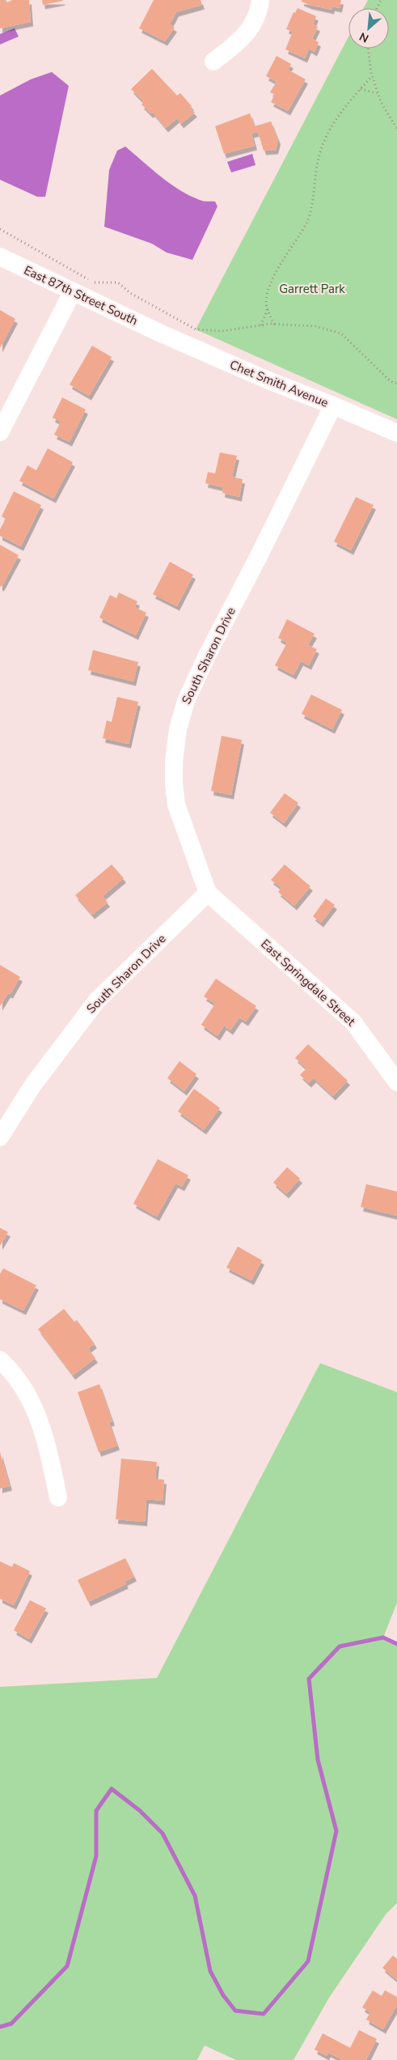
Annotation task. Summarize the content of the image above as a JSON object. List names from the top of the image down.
{
  "streets": {
    "street": [
      "East 87th Street South",
      "Chet Smith Avenue",
      "South Sharon Drive",
      "East Springdale Street"
    ]
  },
  "crossings": [
    ["East 87th Street South", "Chet Smith Avenue"],
    ["Chet Smith Avenue", "South Sharon Drive"],
    ["South Sharon Drive", "East Springdale Street"]
  ],
  "parks": ["Garrett Park"],
  "north": "bottom left"
}
